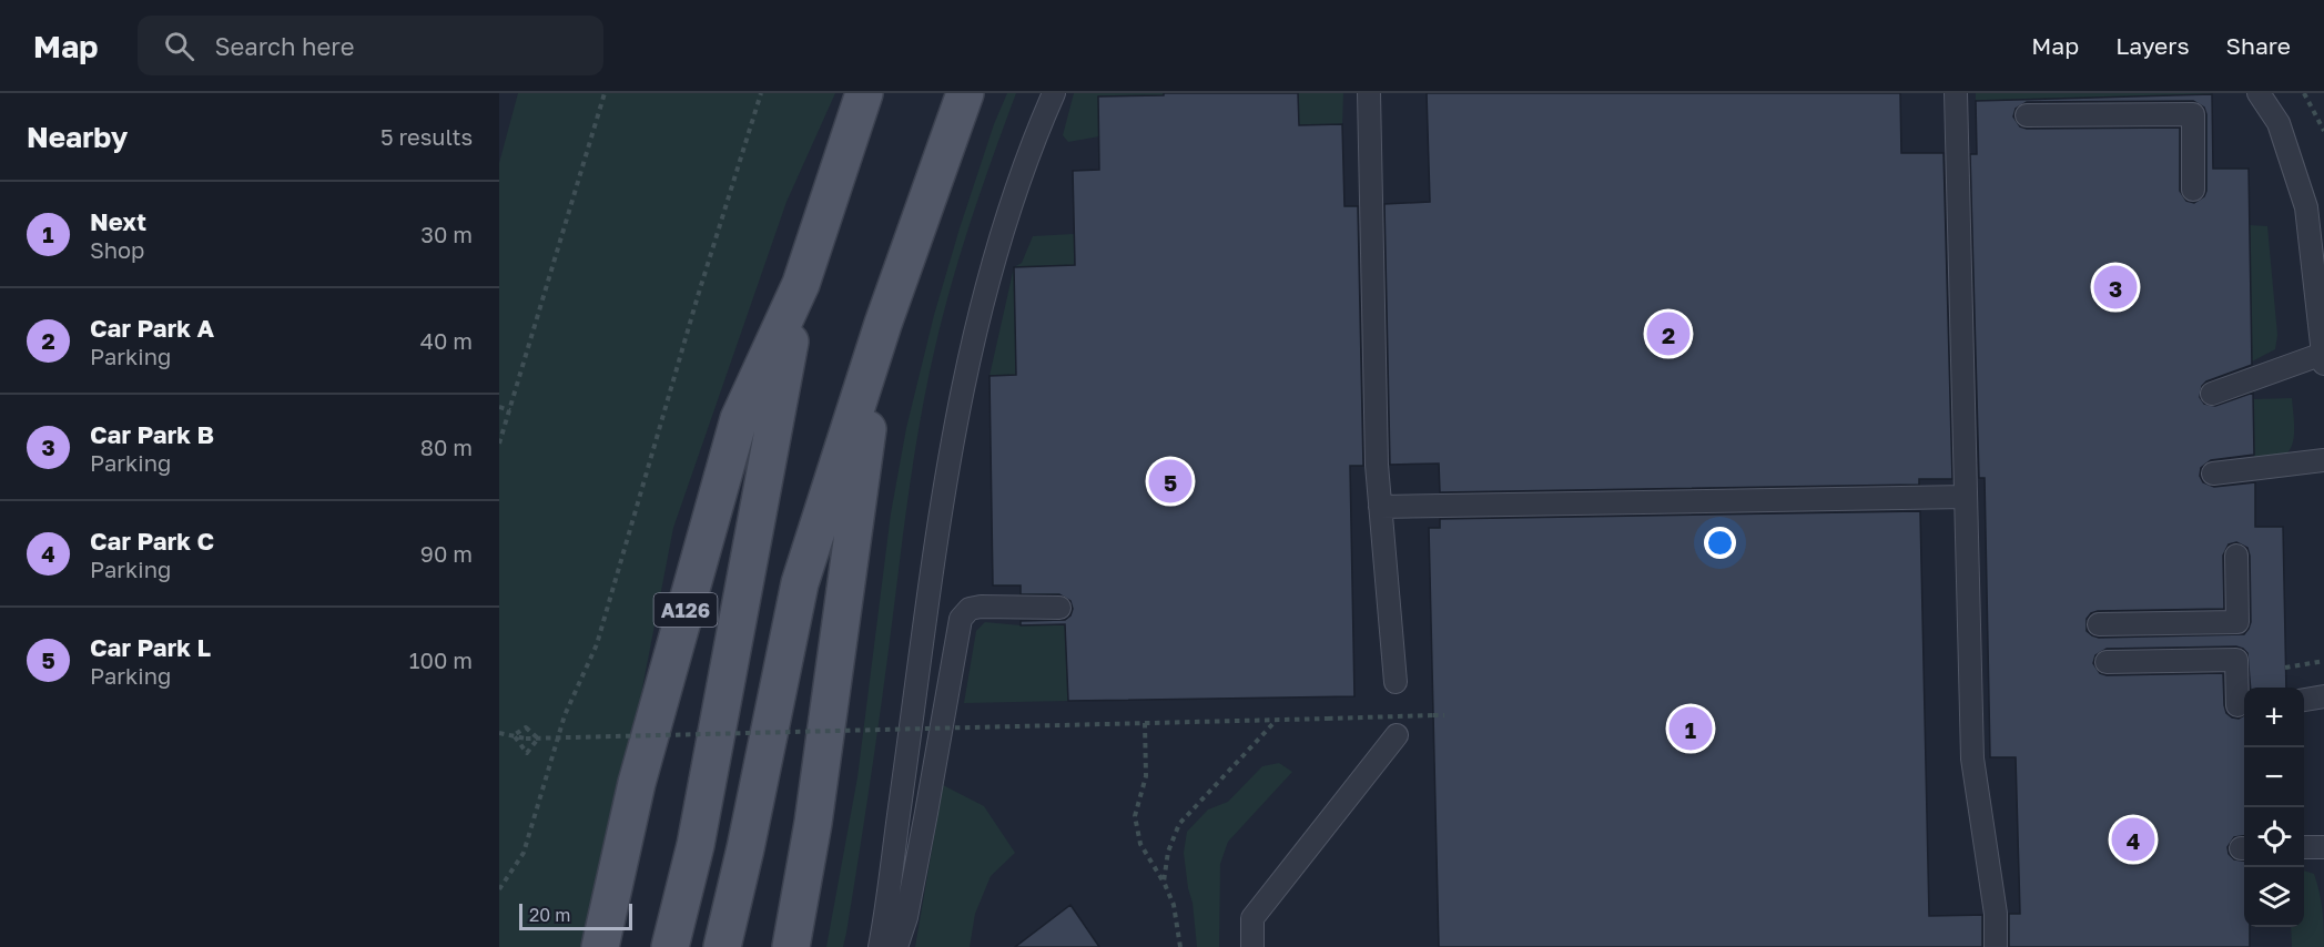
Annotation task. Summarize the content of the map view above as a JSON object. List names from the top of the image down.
{
  "streets": {
    "main road": ["A126"]
  },
  "scale_bar": "20 m",
  "page": {
    "header": "Map",
    "search": "Search here",
    "nav": ["Map", "Layers", "Share"],
    "heading": ["Nearby", "5 results"],
    "list": [
      {
        "mark": "1",
        "name": "Next",
        "note": "Shop",
        "value": "30 m"
      },
      {
        "mark": "2",
        "name": "Car Park A",
        "note": "Parking",
        "value": "40 m"
      },
      {
        "mark": "3",
        "name": "Car Park B",
        "note": "Parking",
        "value": "80 m"
      },
      {
        "mark": "4",
        "name": "Car Park C",
        "note": "Parking",
        "value": "90 m"
      },
      {
        "mark": "5",
        "name": "Car Park L",
        "note": "Parking",
        "value": "100 m"
      }
    ],
    "pins": [
      "3",
      "2",
      "5",
      "1",
      "4"
    ],
    "map_buttons": ["+", "−"],
    "scale": "20 m"
  }
}
